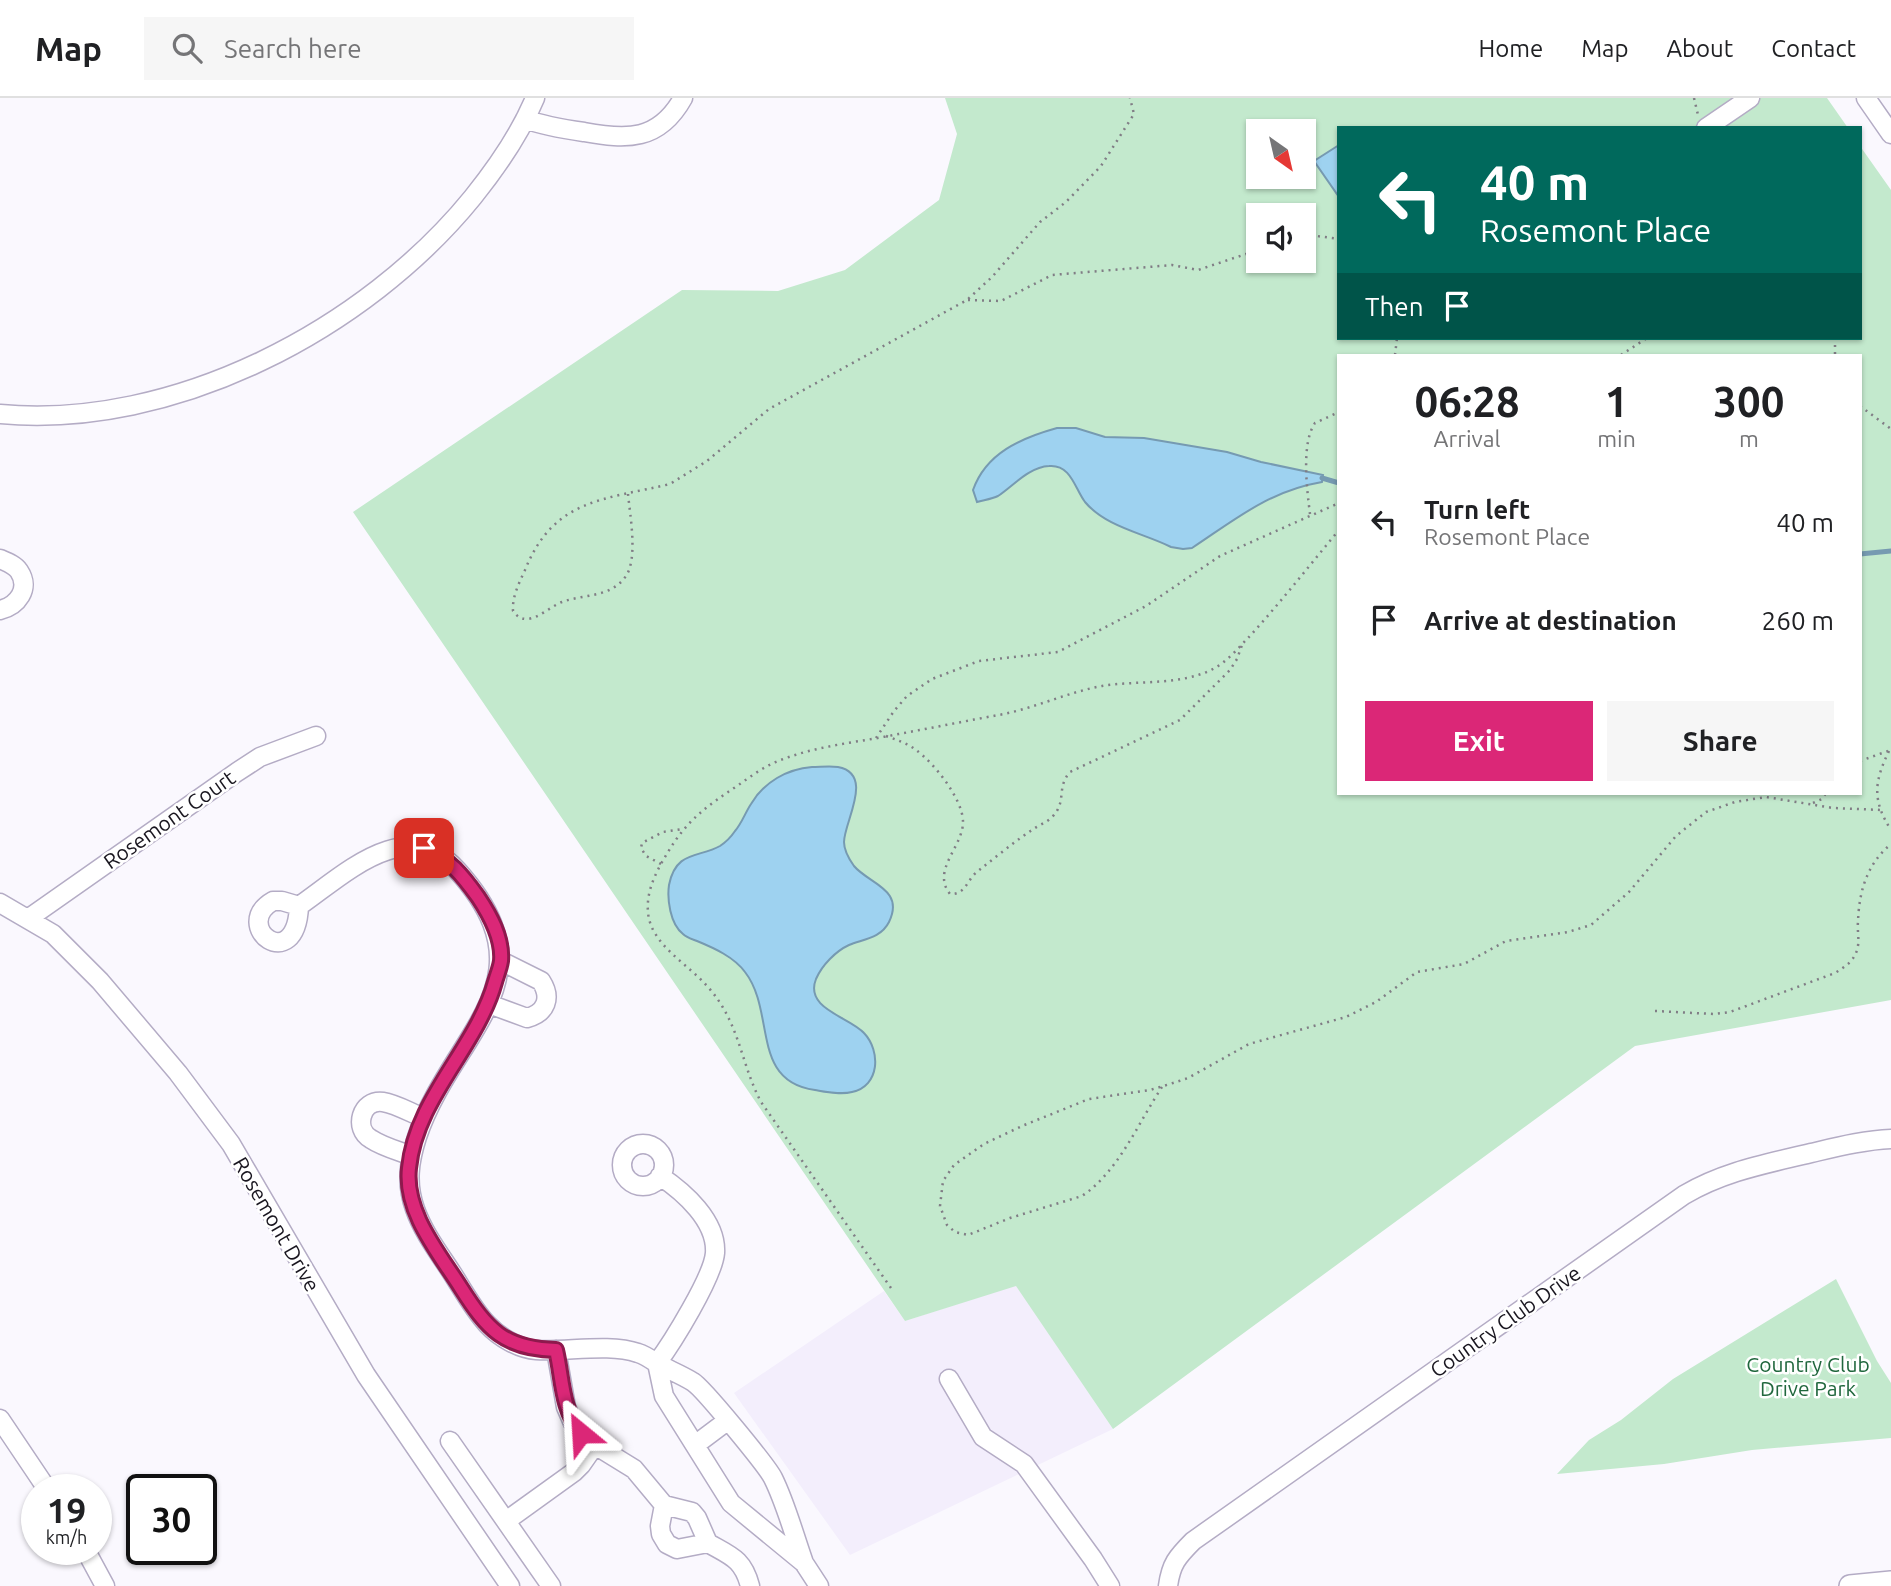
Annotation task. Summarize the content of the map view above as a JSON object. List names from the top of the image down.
{
  "streets": {
    "street": ["Rosemont Court", "Rosemont Drive", "Country Club Drive"]
  },
  "crossings": [
    ["Rosemont Court", "Rosemont Drive"]
  ],
  "parks": ["Country Club Drive Park"],
  "north": "bottom right",
  "page": {
    "header": "Map",
    "search": "Search here",
    "nav": [
      "Home",
      "Map",
      "About",
      "Contact"
    ],
    "turn": ["40 m", "Rosemont Place"],
    "then": "Then",
    "eta": [
      "06:28",
      "Arrival",
      "1",
      "min",
      "300",
      "m"
    ],
    "list": [
      {
        "name": "Turn left",
        "note": "Rosemont Place",
        "value": "40 m"
      },
      {
        "name": "Arrive at destination",
        "value": "260 m"
      }
    ],
    "buttons": ["Exit", "Share"],
    "speed": "19 km/h",
    "limit": "30"
  }
}
